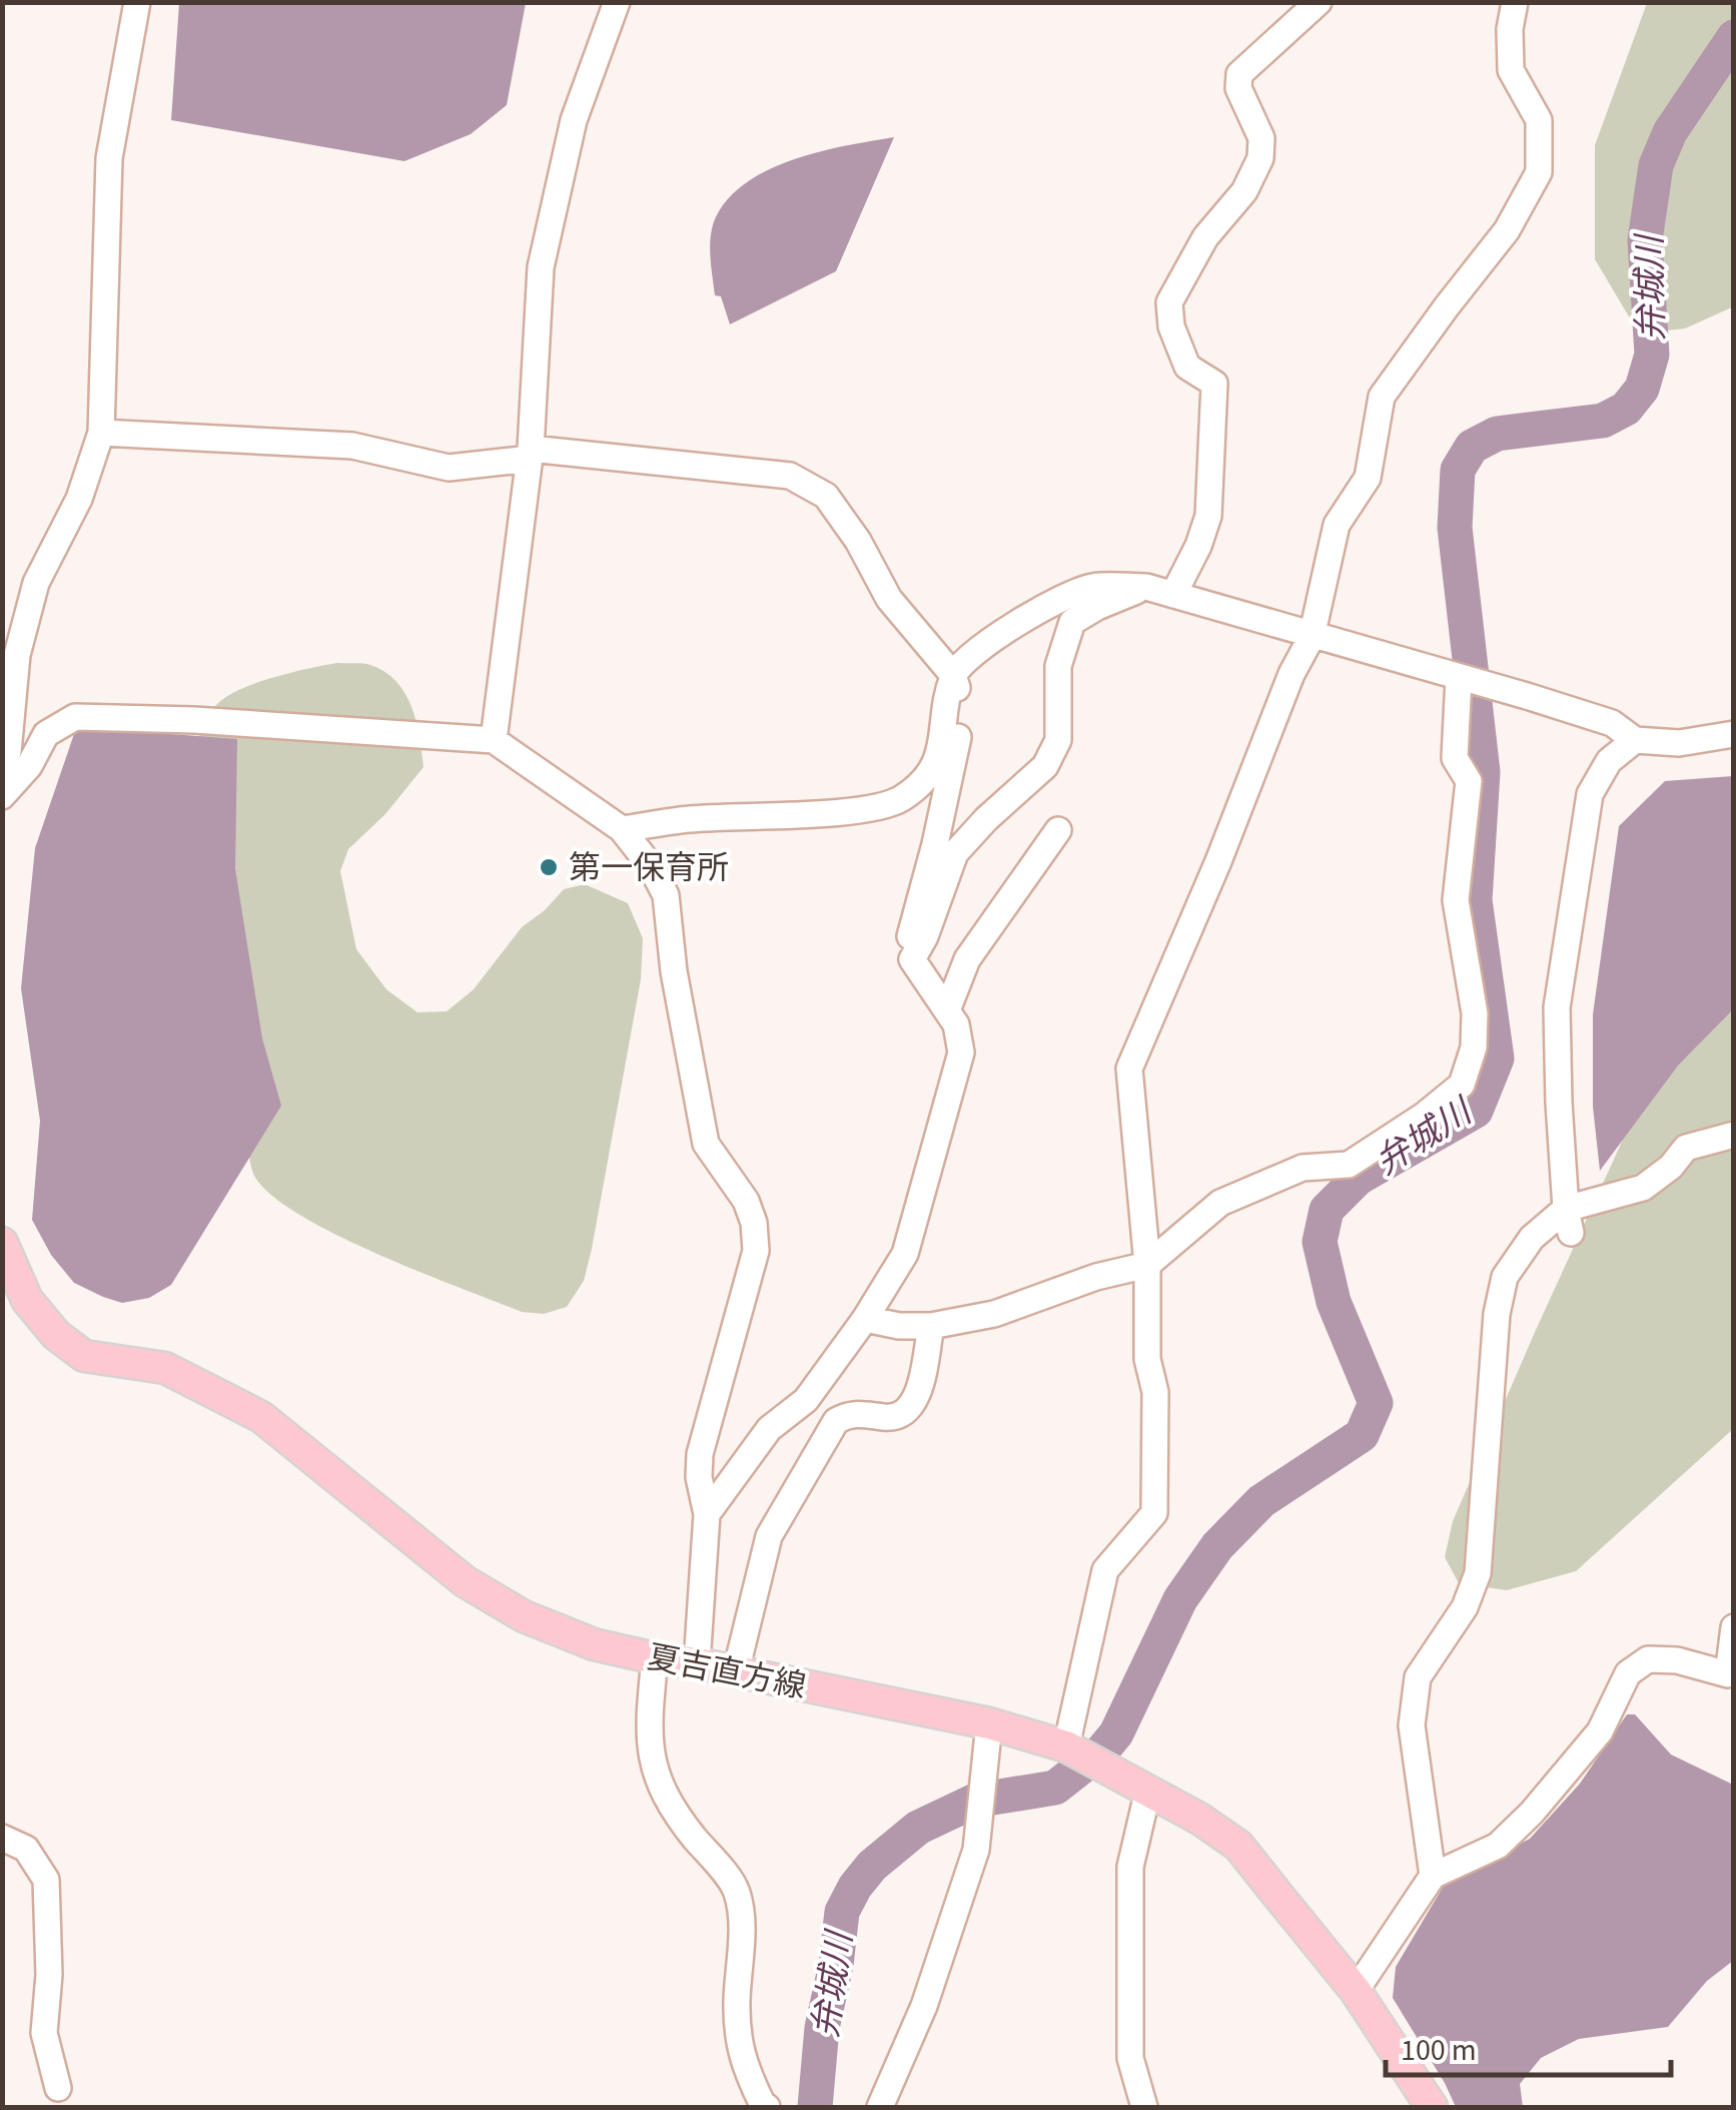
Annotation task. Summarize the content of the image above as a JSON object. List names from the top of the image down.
{
  "streets": {
    "main road": ["夏吉直方線"]
  },
  "water": ["弁城川"],
  "places": ["第一保育所"],
  "scale_bar": "100 m"
}
